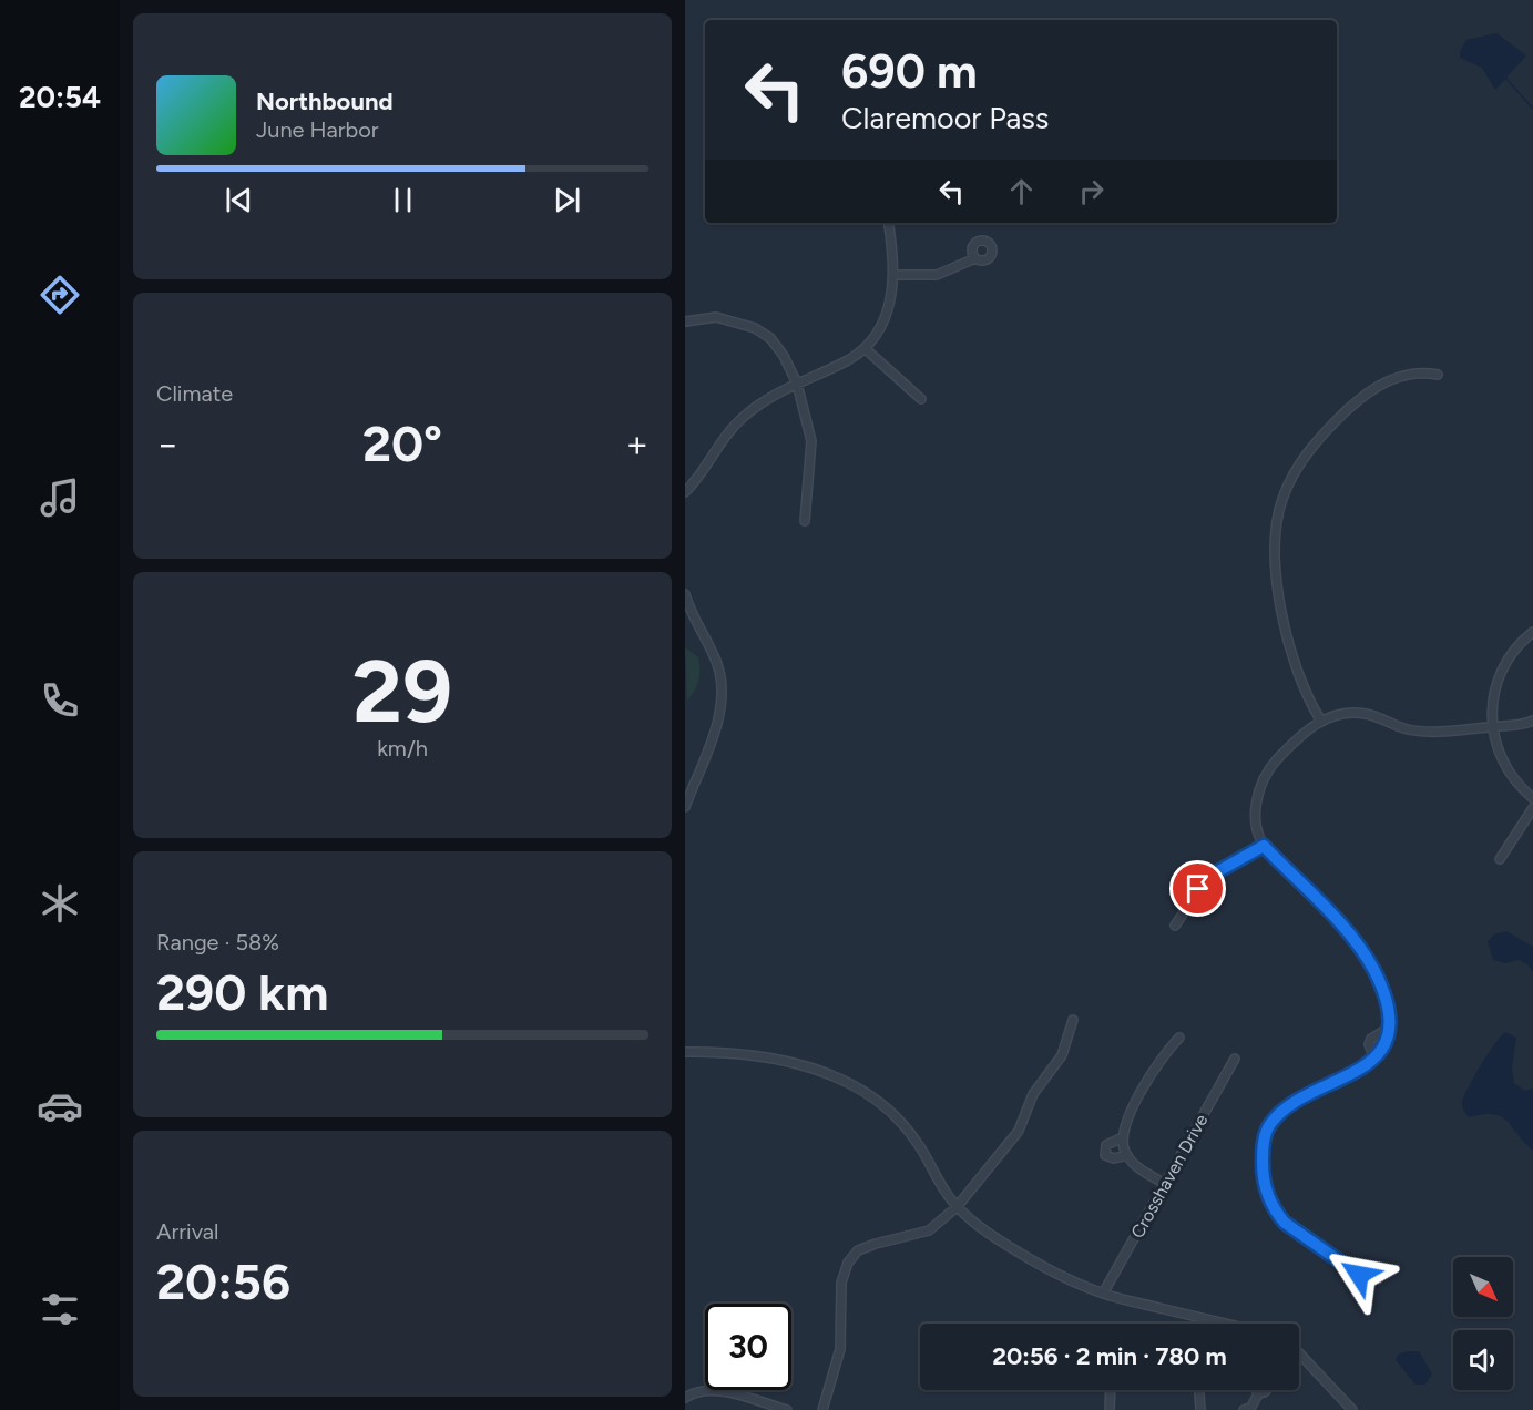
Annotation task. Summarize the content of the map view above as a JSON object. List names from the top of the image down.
{
  "streets": {
    "street": ["Crosshaven Drive"]
  },
  "north": "bottom right",
  "page": {
    "tabs": "20:54",
    "turn": ["690 m", "Claremoor Pass"],
    "song": ["Northbound", "June Harbor"],
    "tile": [
      "Climate",
      ["29", "km/h"],
      ["Range · 58%", "290 km"],
      ["Arrival", "20:56"]
    ],
    "heat": ["−", "20°", "+"],
    "limit": "30",
    "trip": "20:56 · 2 min · 780 m"
  }
}
